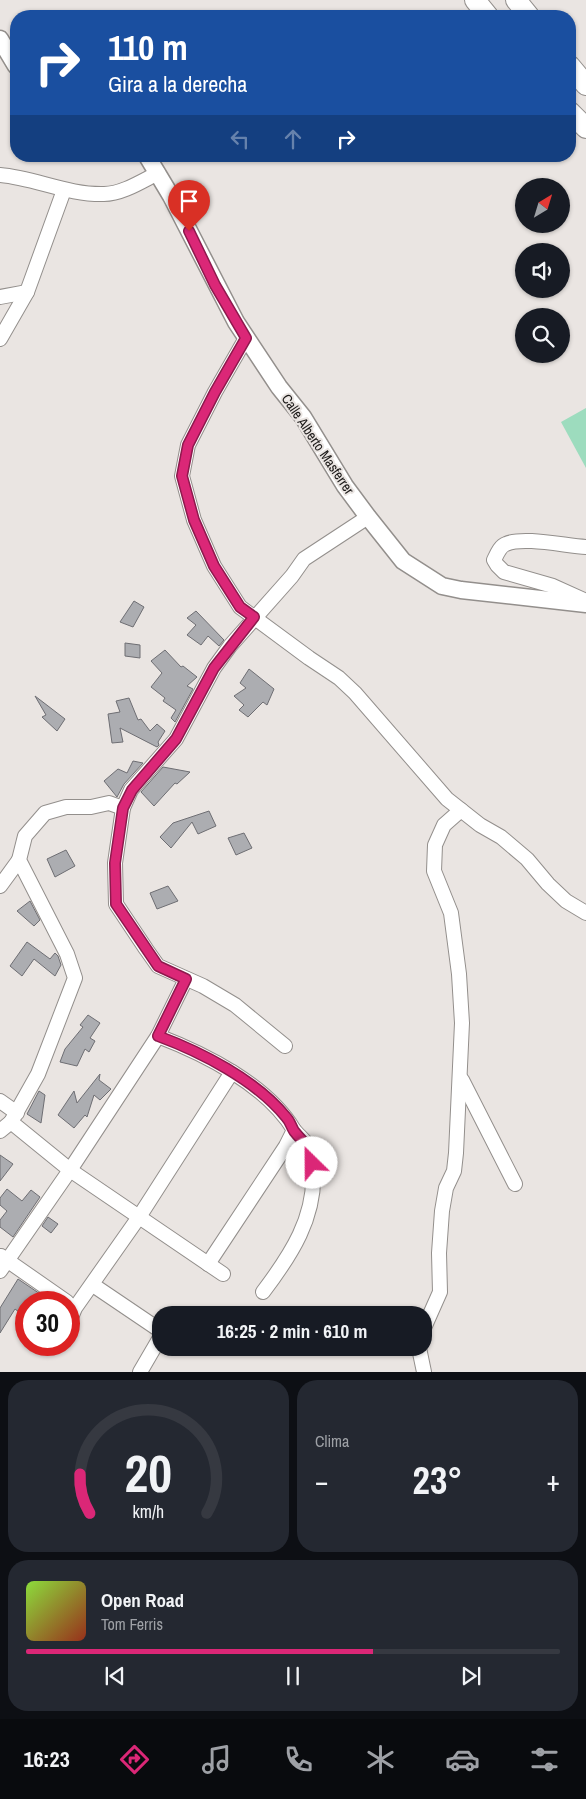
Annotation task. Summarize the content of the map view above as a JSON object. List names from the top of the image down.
{
  "streets": {
    "main road": ["Calle Alberto Masferrer"]
  },
  "north": "top right",
  "page": {
    "turn": ["110 m", "Gira a la derecha"],
    "limit": "30",
    "trip": "16:25 · 2 min · 610 m",
    "tile": "Clima",
    "heat": ["−", "23°", "+"],
    "song": ["Open Road", "Tom Ferris"],
    "tabs": "16:23",
    "gauge": ["20", "km/h"]
  }
}
